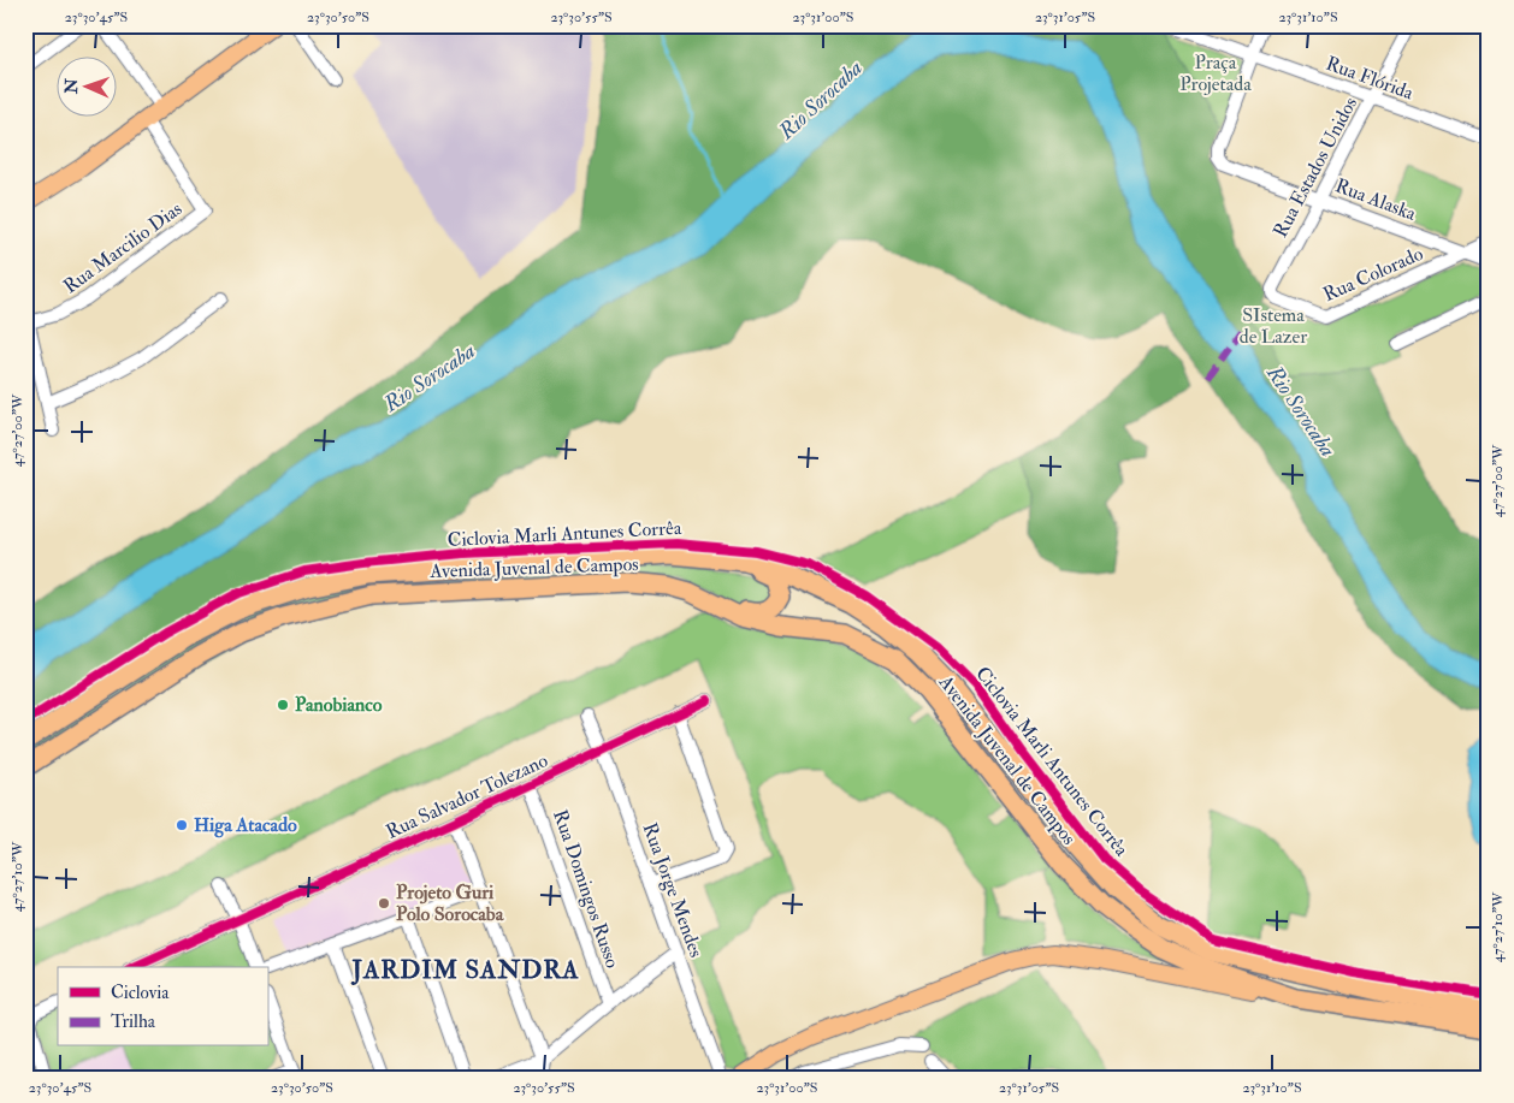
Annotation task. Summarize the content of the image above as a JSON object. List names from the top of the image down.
{
  "streets": {
    "highway": ["Avenida Juvenal de Campos"],
    "street": [
      "Rua Flórida",
      "Rua Estados Unidos",
      "Rua Alaska",
      "Rua Marcilio Dias",
      "Rua Colorado",
      "Rua Salvador Tolezano",
      "Rua Domingos Russo",
      "Rua Jorge Mendes"
    ],
    "cycle path": ["Ciclovia Marli Antunes Corrêa"]
  },
  "crossings": [
    ["Rua Flórida", "Rua Estados Unidos"],
    ["Rua Flórida", "Rua Alaska"],
    ["Rua Estados Unidos", "Rua Alaska"],
    ["Rua Estados Unidos", "Rua Colorado"],
    ["Rua Alaska", "Rua Colorado"],
    ["Rua Salvador Tolezano", "Rua Domingos Russo"],
    ["Rua Salvador Tolezano", "Rua Jorge Mendes"]
  ],
  "districts": ["JARDIM SANDRA"],
  "water": ["Rio Sorocaba"],
  "parks": ["Praça Projetada", "SIstema de Lazer"],
  "places": ["Panobianco", "Higa Atacado", "Projeto Guri Polo Sorocaba"],
  "legend": ["Ciclovia", "Trilha"],
  "north": "left",
  "coordinates": [
    "23°30'45\"S",
    "23°30'50\"S",
    "23°30'55\"S",
    "23°31'00\"S",
    "23°31'05\"S",
    "23°31'10\"S",
    "47°27'00\"W",
    "47°27'10\"W"
  ]
}
